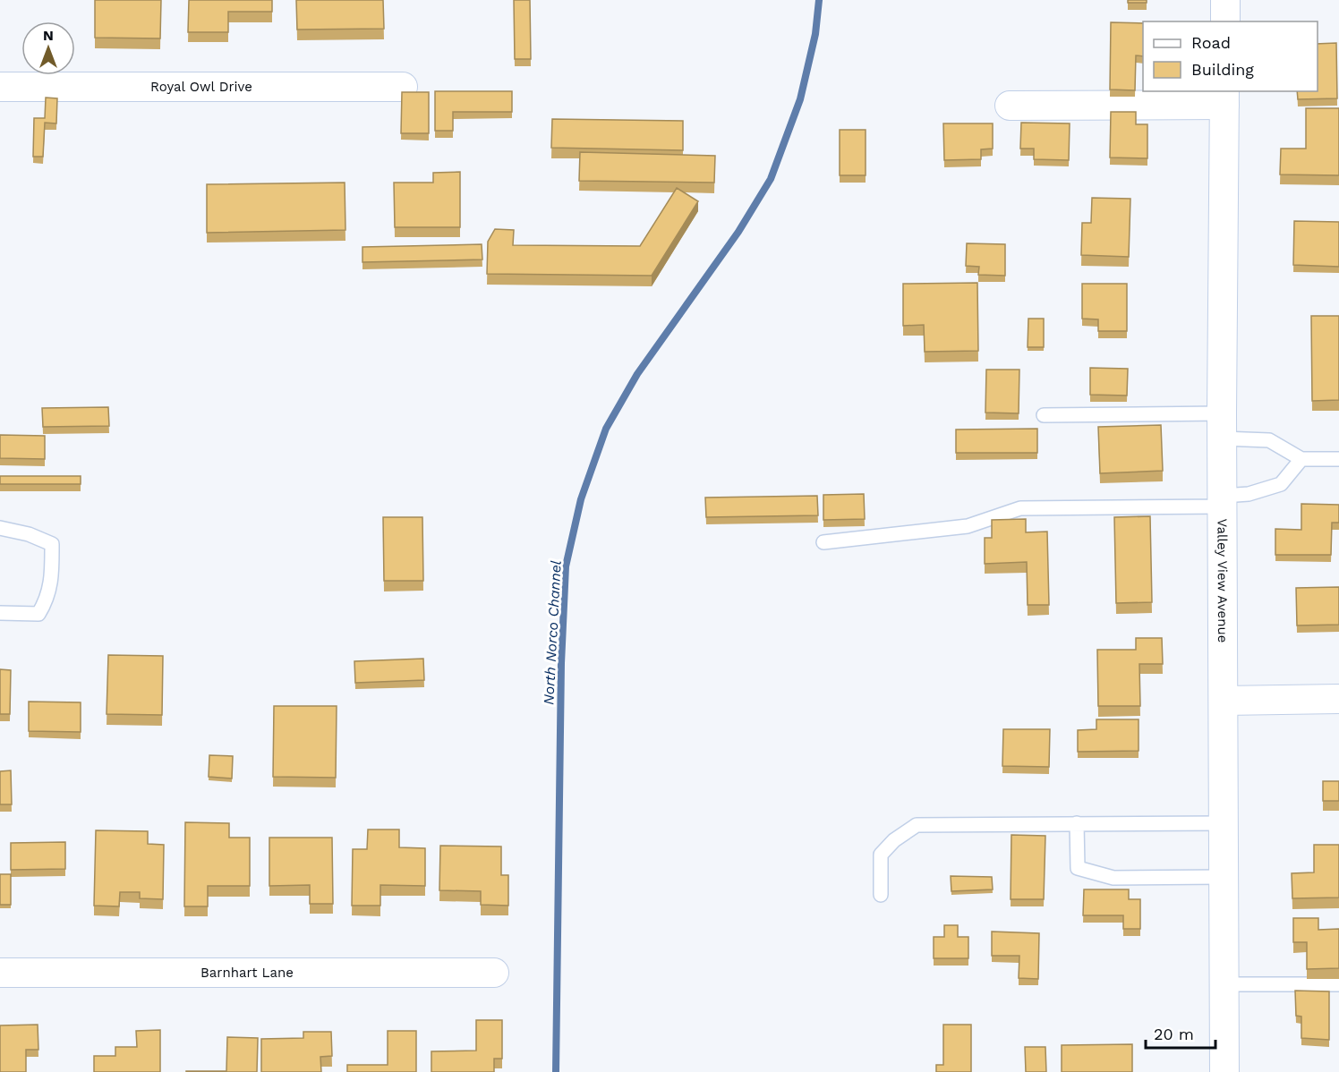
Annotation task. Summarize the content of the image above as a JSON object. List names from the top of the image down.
{
  "streets": {
    "street": ["Royal Owl Drive", "Valley View Avenue", "Barnhart Lane"]
  },
  "water": ["North Norco Channel"],
  "legend": ["Road", "Building"],
  "scale_bar": "20 m",
  "north": "top"
}
